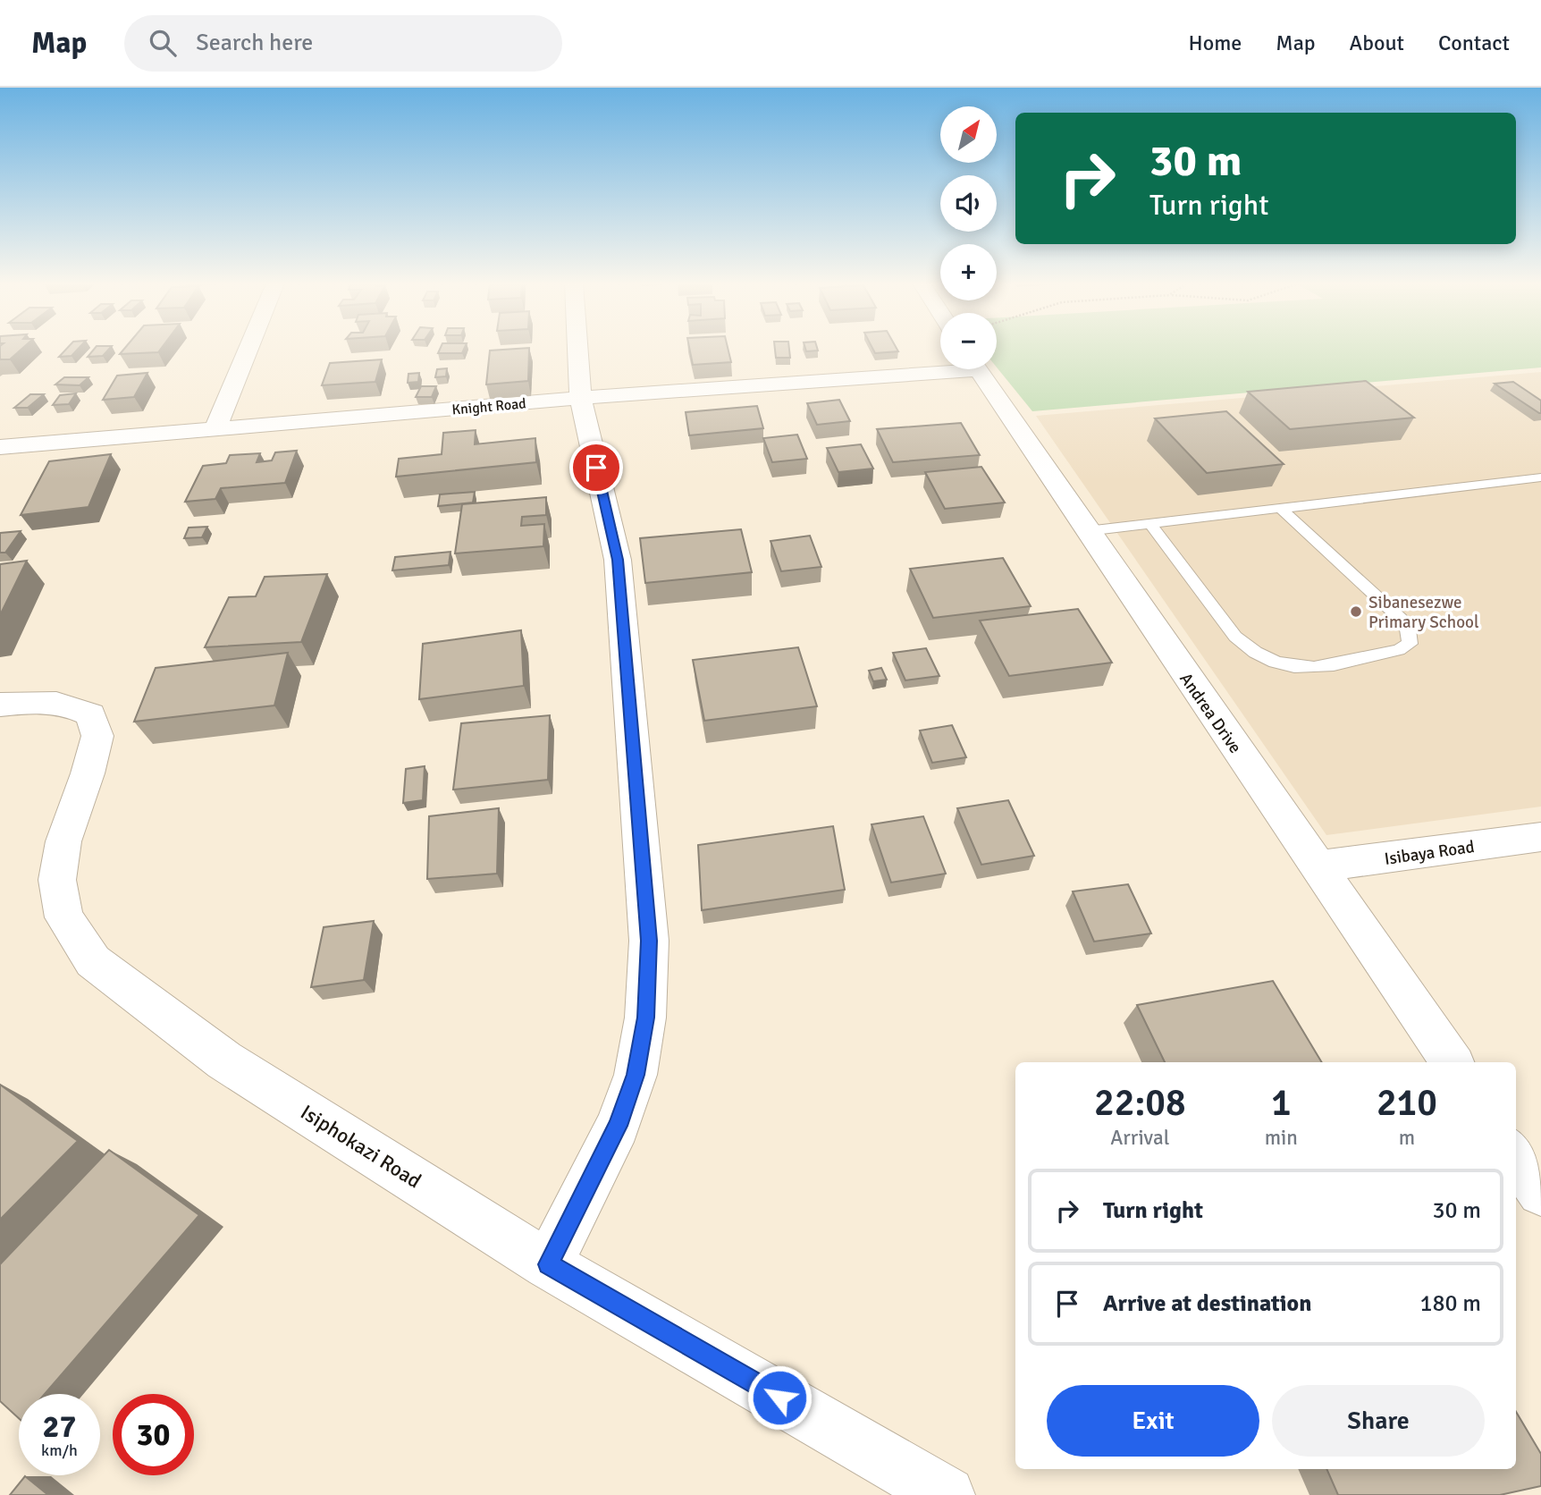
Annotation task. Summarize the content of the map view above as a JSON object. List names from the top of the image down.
{
  "streets": {
    "street": [
      "Knight Road",
      "Andrea Drive",
      "Isibaya Road",
      "Isiphokazi Road"
    ]
  },
  "crossings": [
    ["Andrea Drive", "Isibaya Road"]
  ],
  "places": ["Sibanesezwe Primary School"],
  "north": "top right",
  "page": {
    "header": "Map",
    "search": "Search here",
    "nav": [
      "Home",
      "Map",
      "About",
      "Contact"
    ],
    "map_buttons": ["+", "−"],
    "turn": ["30 m", "Turn right"],
    "eta": [
      "22:08",
      "Arrival",
      "1",
      "min",
      "210",
      "m"
    ],
    "list": [
      {
        "name": "Turn right",
        "value": "30 m"
      },
      {
        "name": "Arrive at destination",
        "value": "180 m"
      }
    ],
    "buttons": ["Exit", "Share"],
    "speed": "27 km/h",
    "limit": "30"
  }
}
